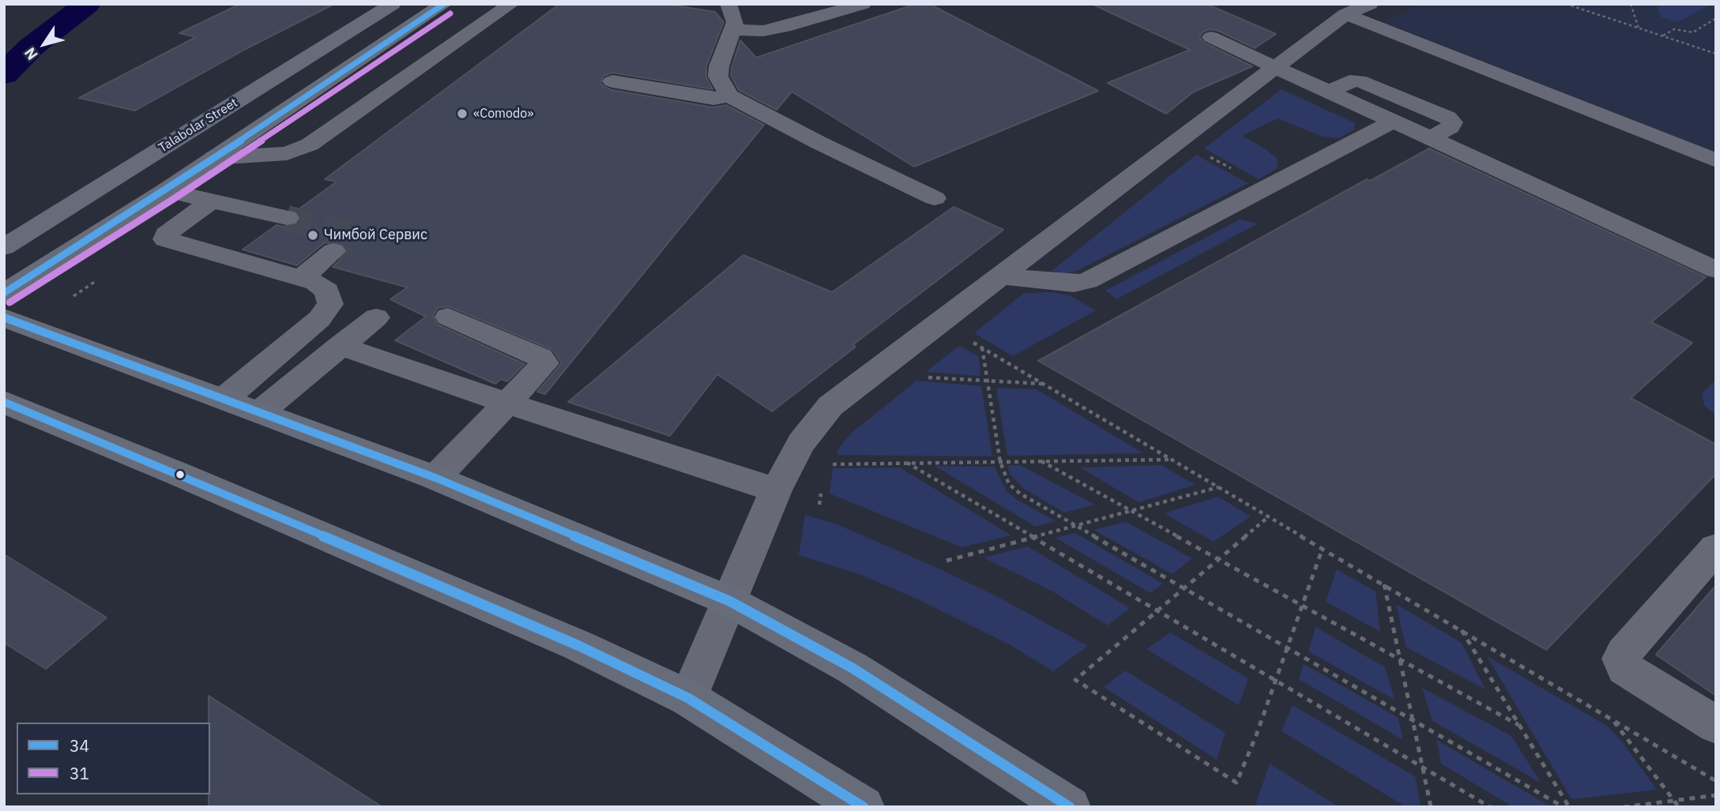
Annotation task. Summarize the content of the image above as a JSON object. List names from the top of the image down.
{
  "streets": {
    "main road": ["Talabolar Street"]
  },
  "places": ["«Comodo»", "Чимбой Сервис"],
  "lines": ["transit line 34", "transit line 31"],
  "legend": ["34", "31"],
  "north": "bottom left"
}
